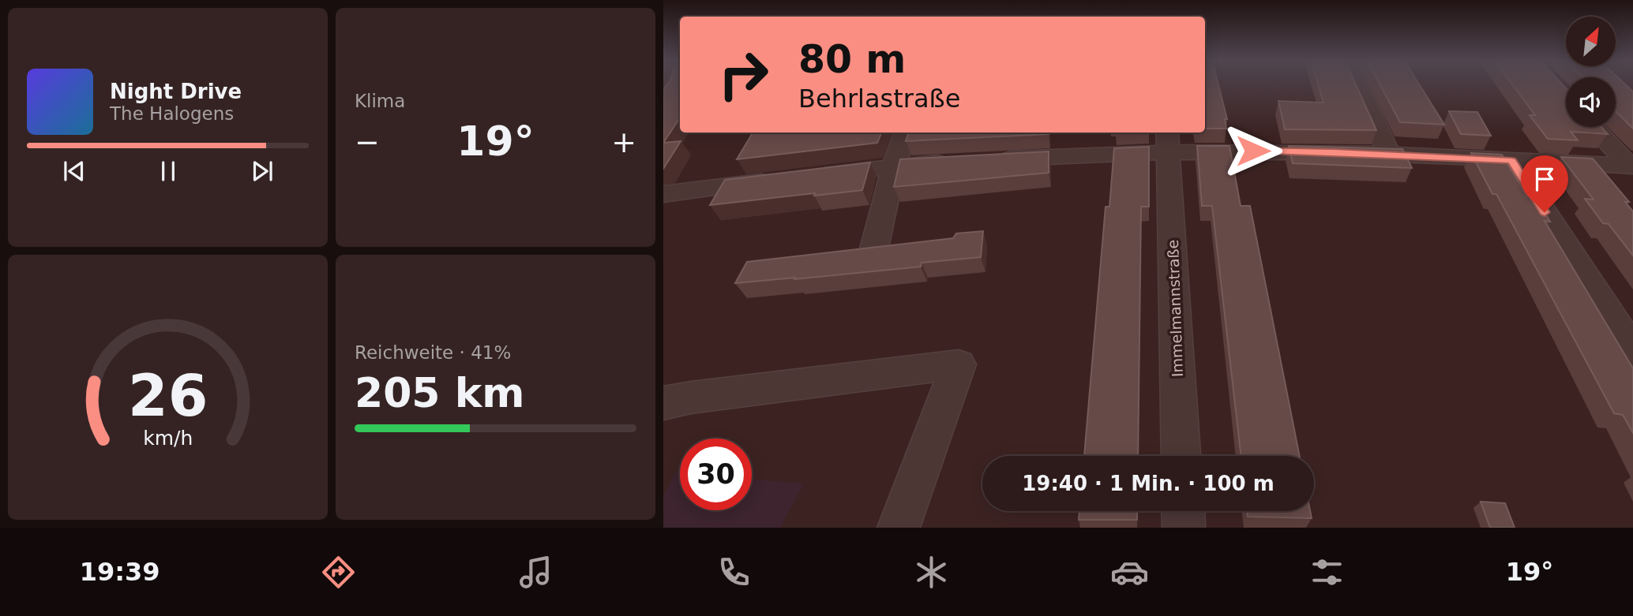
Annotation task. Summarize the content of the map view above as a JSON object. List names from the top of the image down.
{
  "streets": {
    "street": ["Immelmannstraße"]
  },
  "north": "top right",
  "page": {
    "tile": [
      "Klima",
      ["Reichweite · 41%", "205 km"]
    ],
    "turn": ["80 m", "Behrlastraße"],
    "song": ["Night Drive", "The Halogens"],
    "heat": ["−", "19°", "+"],
    "limit": "30",
    "trip": "19:40 · 1 Min. · 100 m",
    "tabs": ["19:39", "19°"],
    "gauge": ["26", "km/h"]
  }
}
